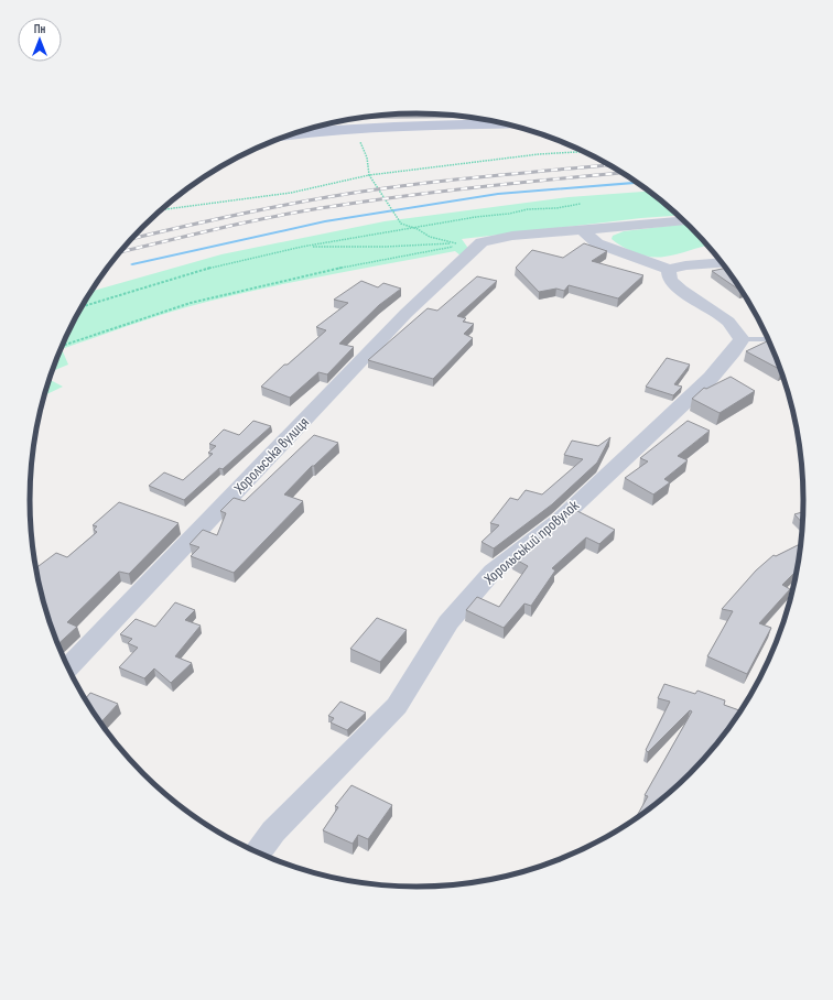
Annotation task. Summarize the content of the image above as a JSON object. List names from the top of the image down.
{
  "streets": {
    "street": ["Хорольська вулиця", "Хорольський провулок"]
  },
  "north": "top"
}
